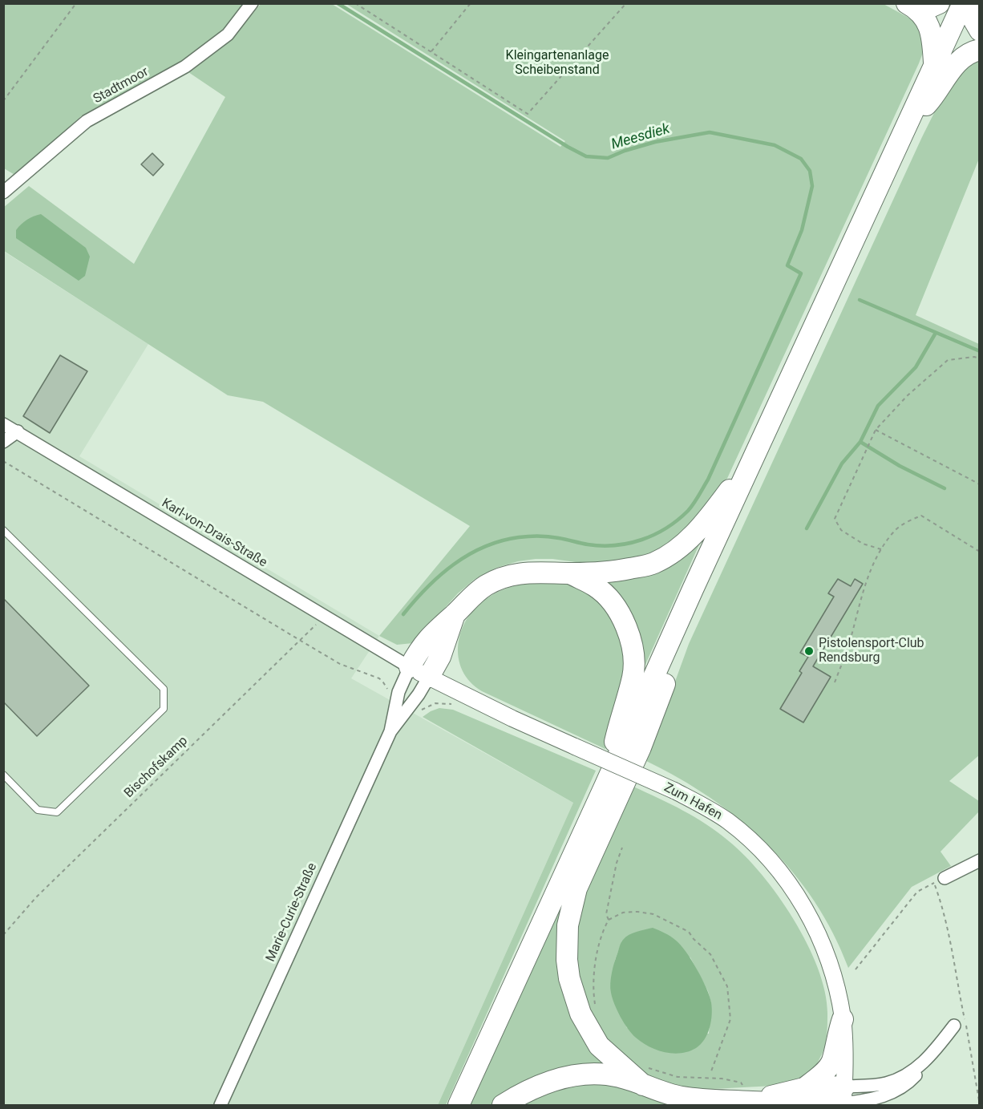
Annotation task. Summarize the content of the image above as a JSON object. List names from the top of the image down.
{
  "streets": {
    "main road": ["Zum Hafen"],
    "street": ["Stadtmoor", "Karl-von-Drais-Straße", "Marie-Curie-Straße"],
    "path": ["Bischofskamp"]
  },
  "crossings": [
    ["Karl-von-Drais-Straße", "Bischofskamp"],
    ["Karl-von-Drais-Straße", "Zum Hafen"],
    ["Karl-von-Drais-Straße", "Marie-Curie-Straße"],
    ["Zum Hafen", "Marie-Curie-Straße"]
  ],
  "water": ["Meesdiek"],
  "parks": ["Kleingartenanlage Scheibenstand"],
  "places": ["Pistolensport-Club Rendsburg"]
}
